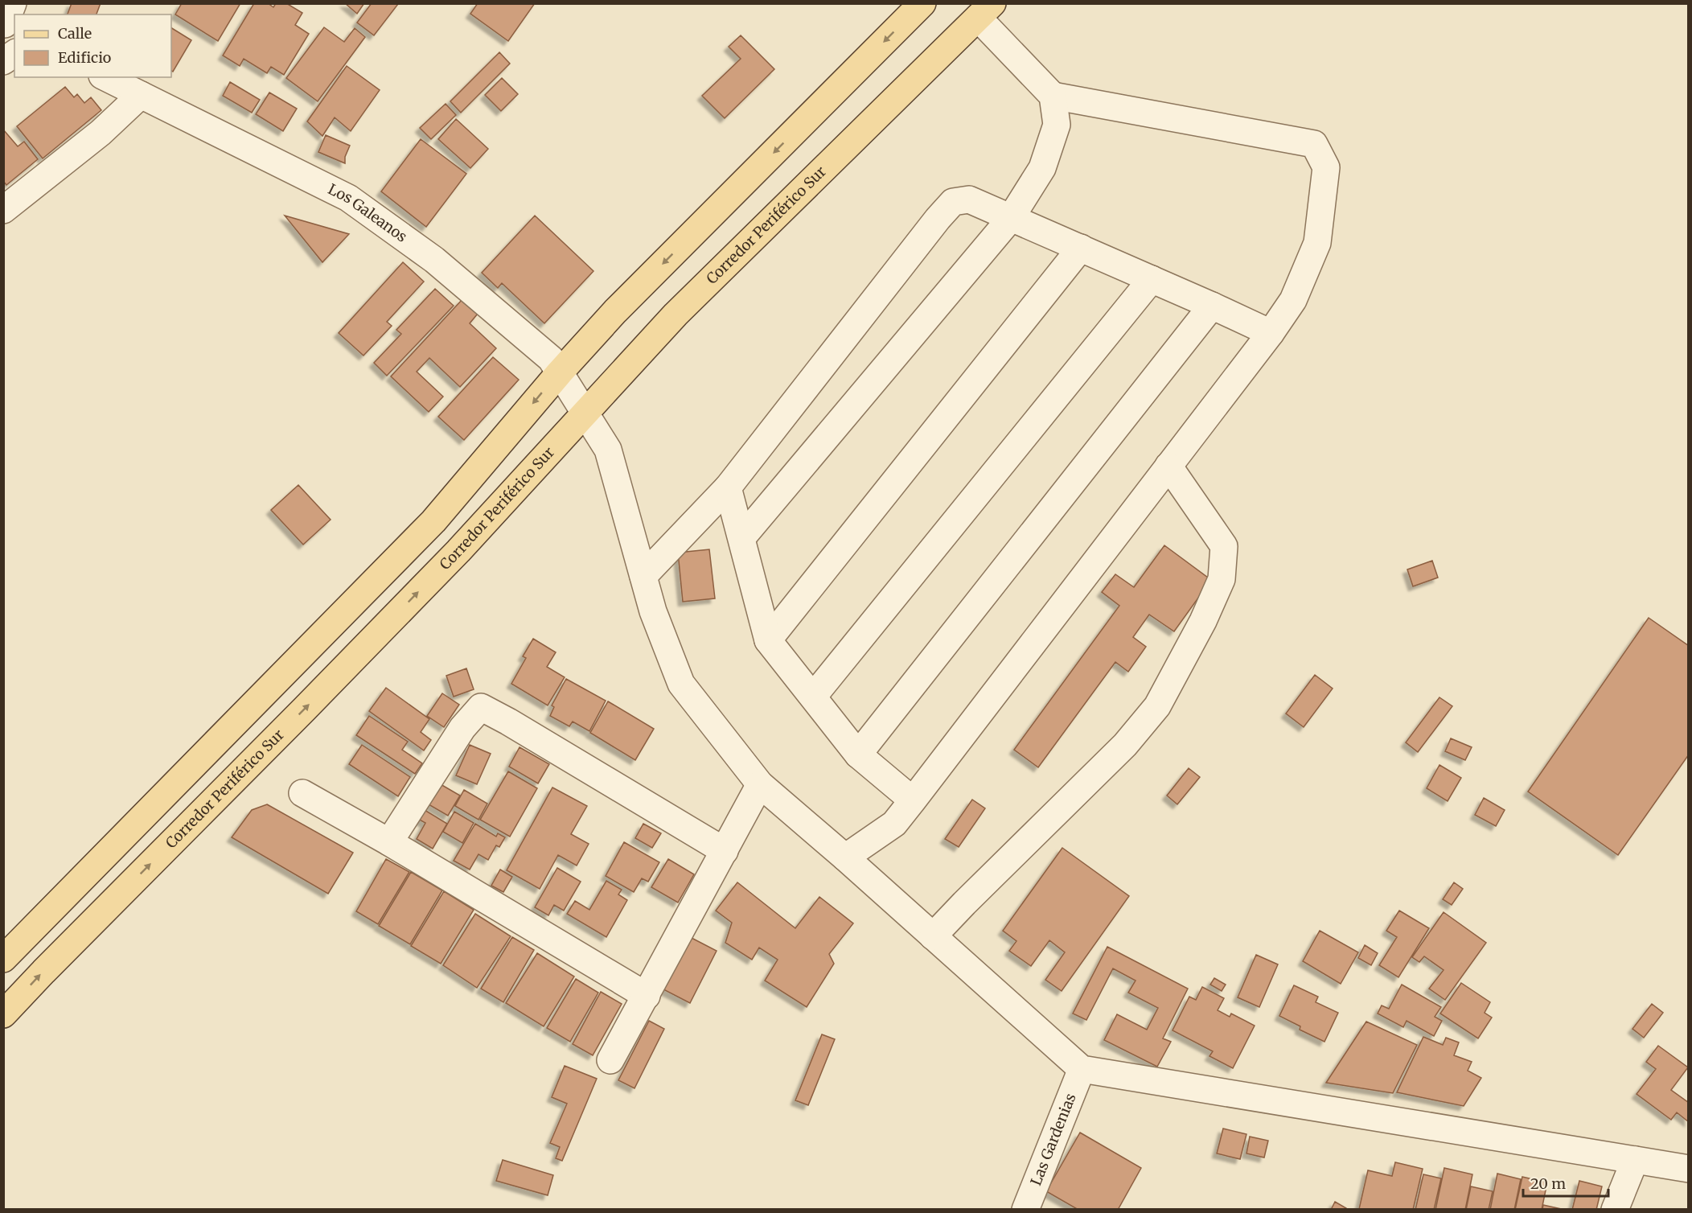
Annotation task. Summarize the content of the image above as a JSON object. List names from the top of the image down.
{
  "streets": {
    "main road": ["Corredor Periférico Sur"],
    "street": ["Los Galeanos", "Las Gardenias"]
  },
  "crossings": [
    ["Los Galeanos", "Corredor Periférico Sur"],
    ["Los Galeanos", "Las Gardenias"]
  ],
  "legend": ["Calle", "Edificio"],
  "scale_bar": "20 m"
}
